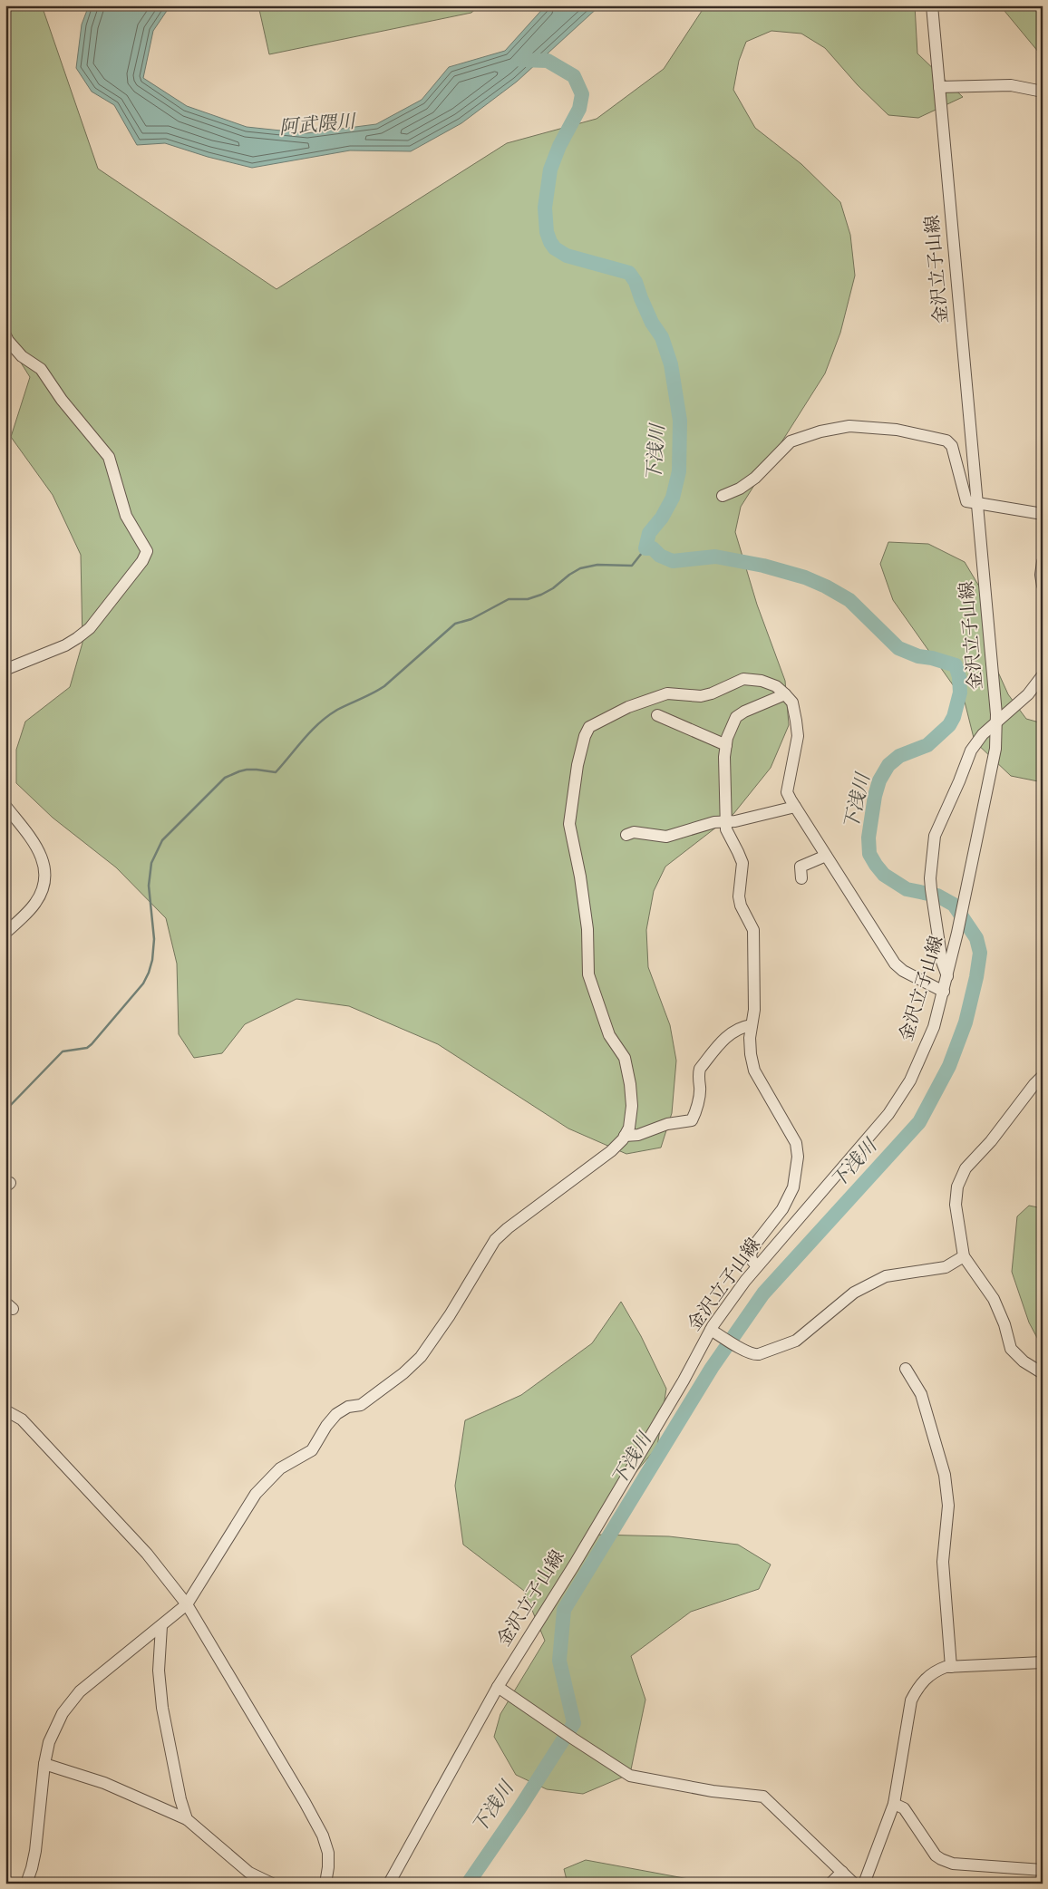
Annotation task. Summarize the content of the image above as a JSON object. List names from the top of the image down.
{
  "streets": {
    "street": ["金沢立子山線"]
  },
  "water": ["阿武隈川", "下浅川"]
}
